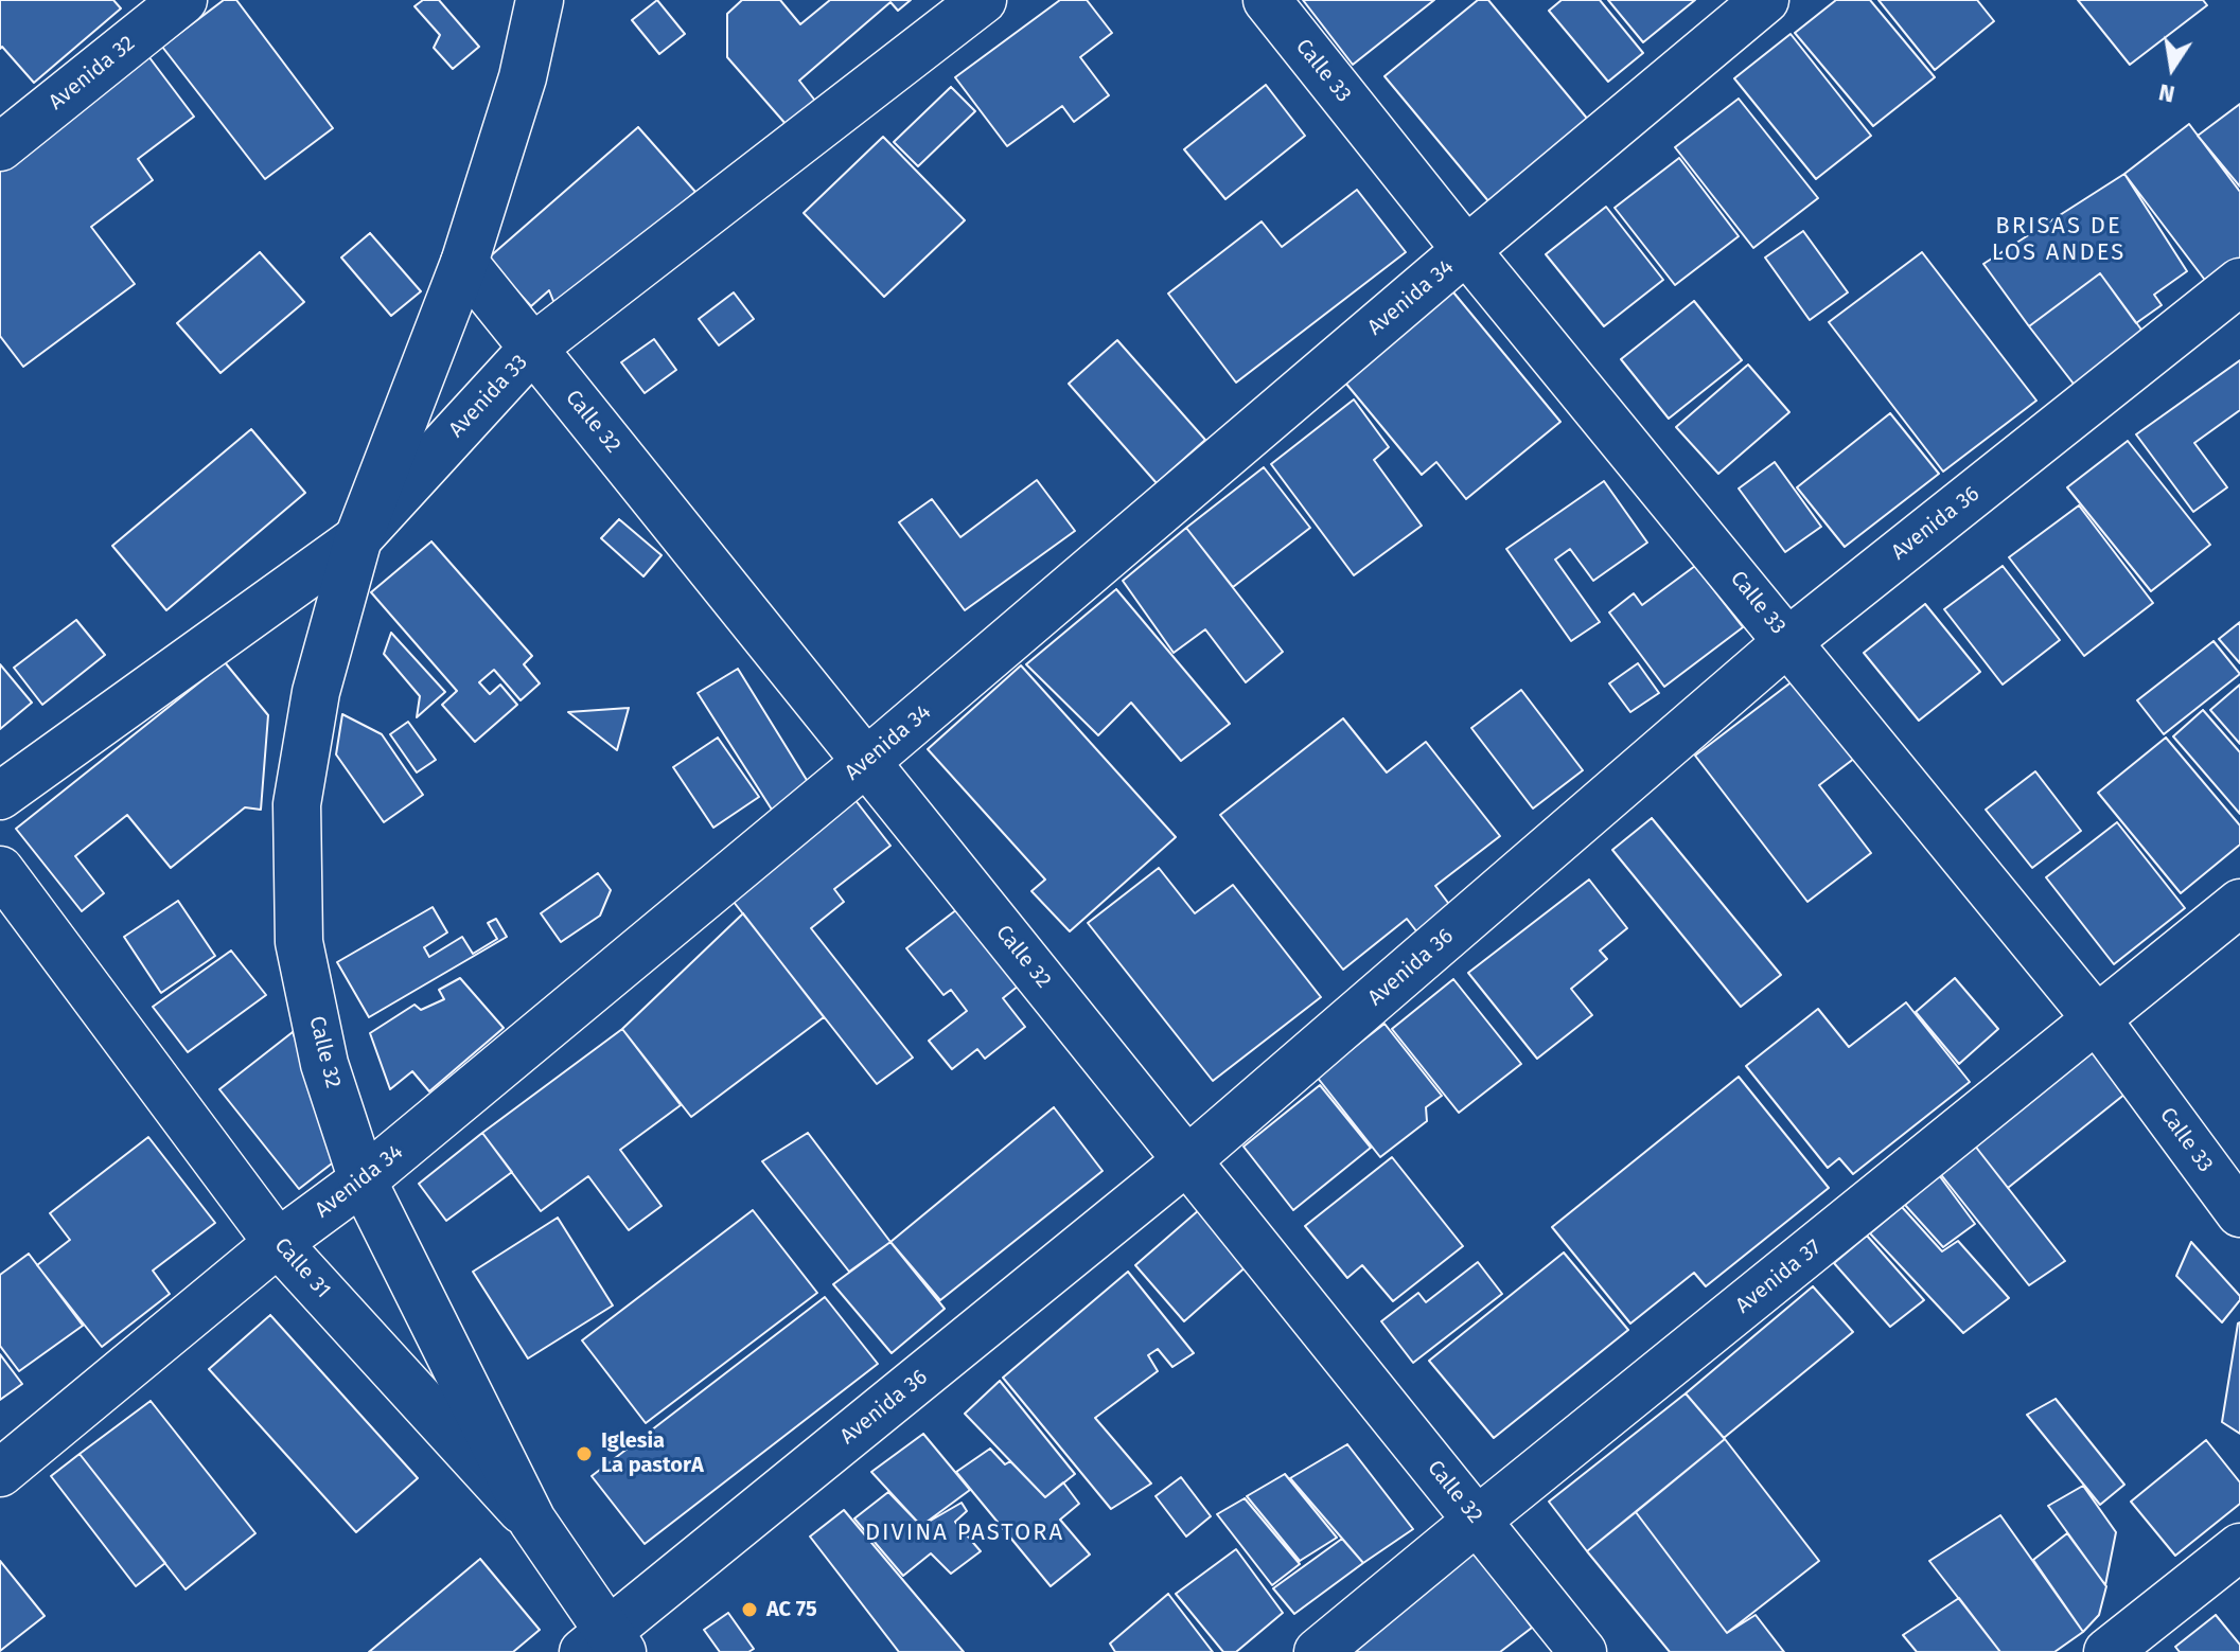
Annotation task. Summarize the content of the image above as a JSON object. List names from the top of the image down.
{
  "streets": {
    "street": [
      "Calle 33",
      "Avenida 32",
      "Avenida 34",
      "Avenida 33",
      "Calle 32",
      "Avenida 36",
      "Calle 31",
      "Avenida 37"
    ]
  },
  "crossings": [
    ["Calle 33", "Avenida 34"],
    ["Calle 33", "Avenida 36"],
    ["Calle 33", "Avenida 37"],
    ["Avenida 34", "Calle 32"],
    ["Avenida 34", "Calle 31"],
    ["Avenida 33", "Calle 32"],
    ["Calle 32", "Avenida 36"],
    ["Calle 32", "Calle 31"],
    ["Calle 32", "Avenida 37"],
    ["Avenida 36", "Calle 31"]
  ],
  "districts": ["BRISAS DE LOS ANDES", "DIVINA PASTORA"],
  "places": ["Iglesia La pastorA", "AC 75"],
  "north": "bottom"
}
